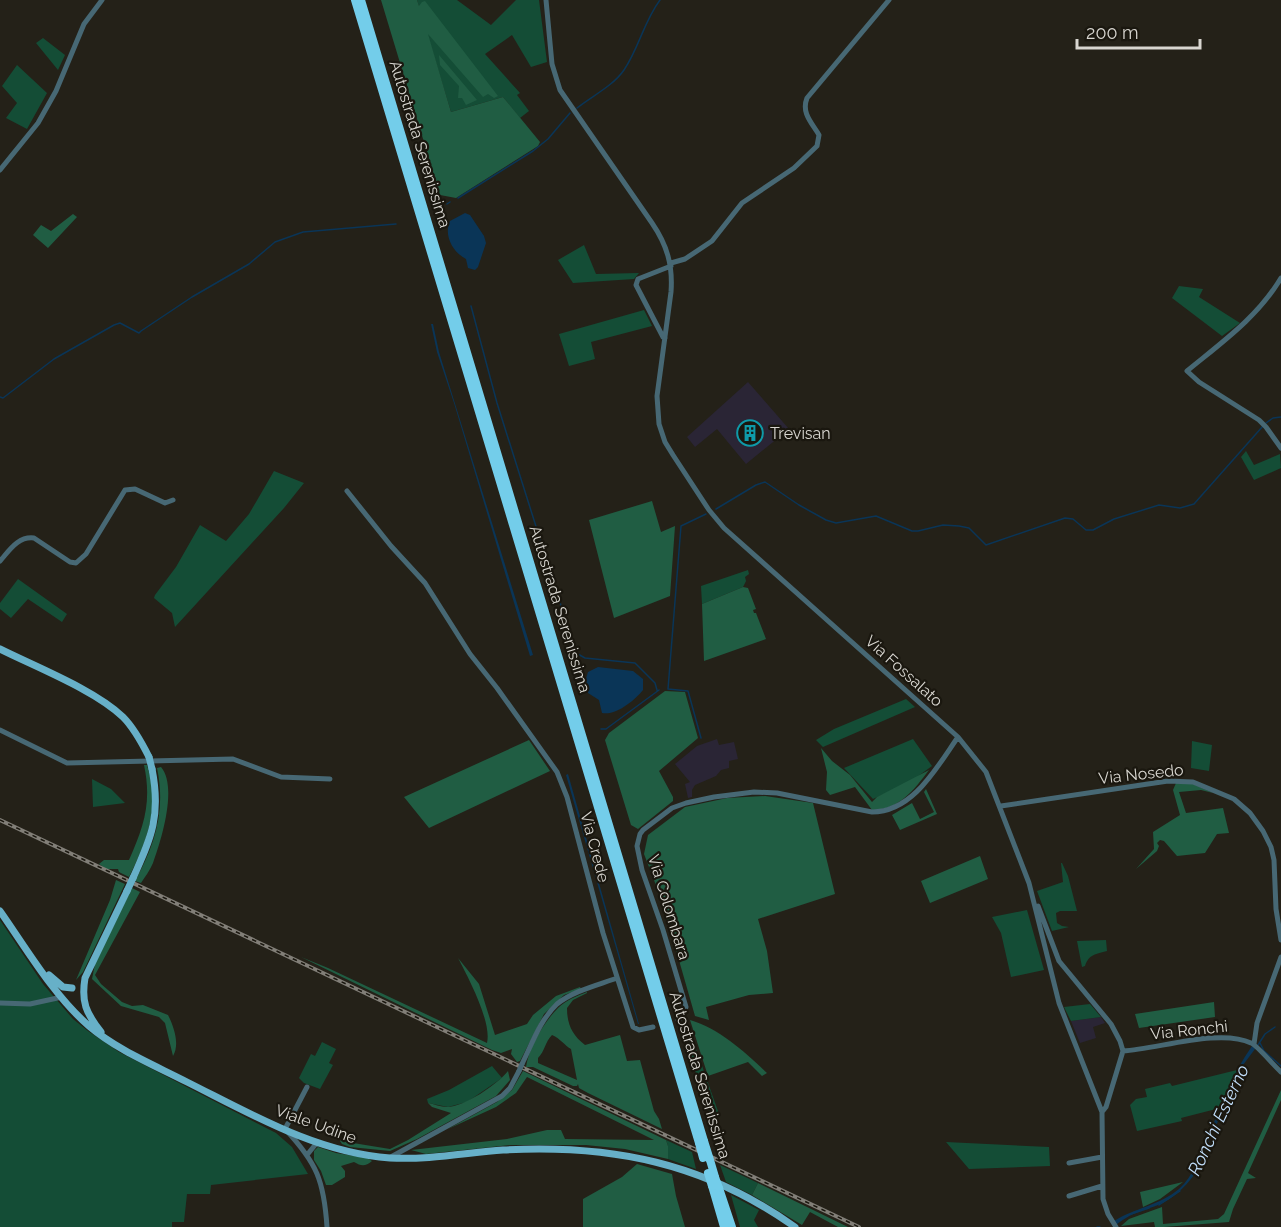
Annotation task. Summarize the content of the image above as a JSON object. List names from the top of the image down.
{
  "streets": {
    "highway": ["Autostrada Serenissima"],
    "main road": ["Viale Udine"],
    "street": [
      "Via Fossalato",
      "Via Nosedo",
      "Via Crede",
      "Via Colombara",
      "Via Ronchi"
    ]
  },
  "crossings": [
    ["Via Fossalato", "Via Nosedo"],
    ["Via Fossalato", "Via Colombara"]
  ],
  "water": ["Ronchi Esterno"],
  "places": {
    "building": ["Trevisan"]
  },
  "scale_bar": "200 m"
}
